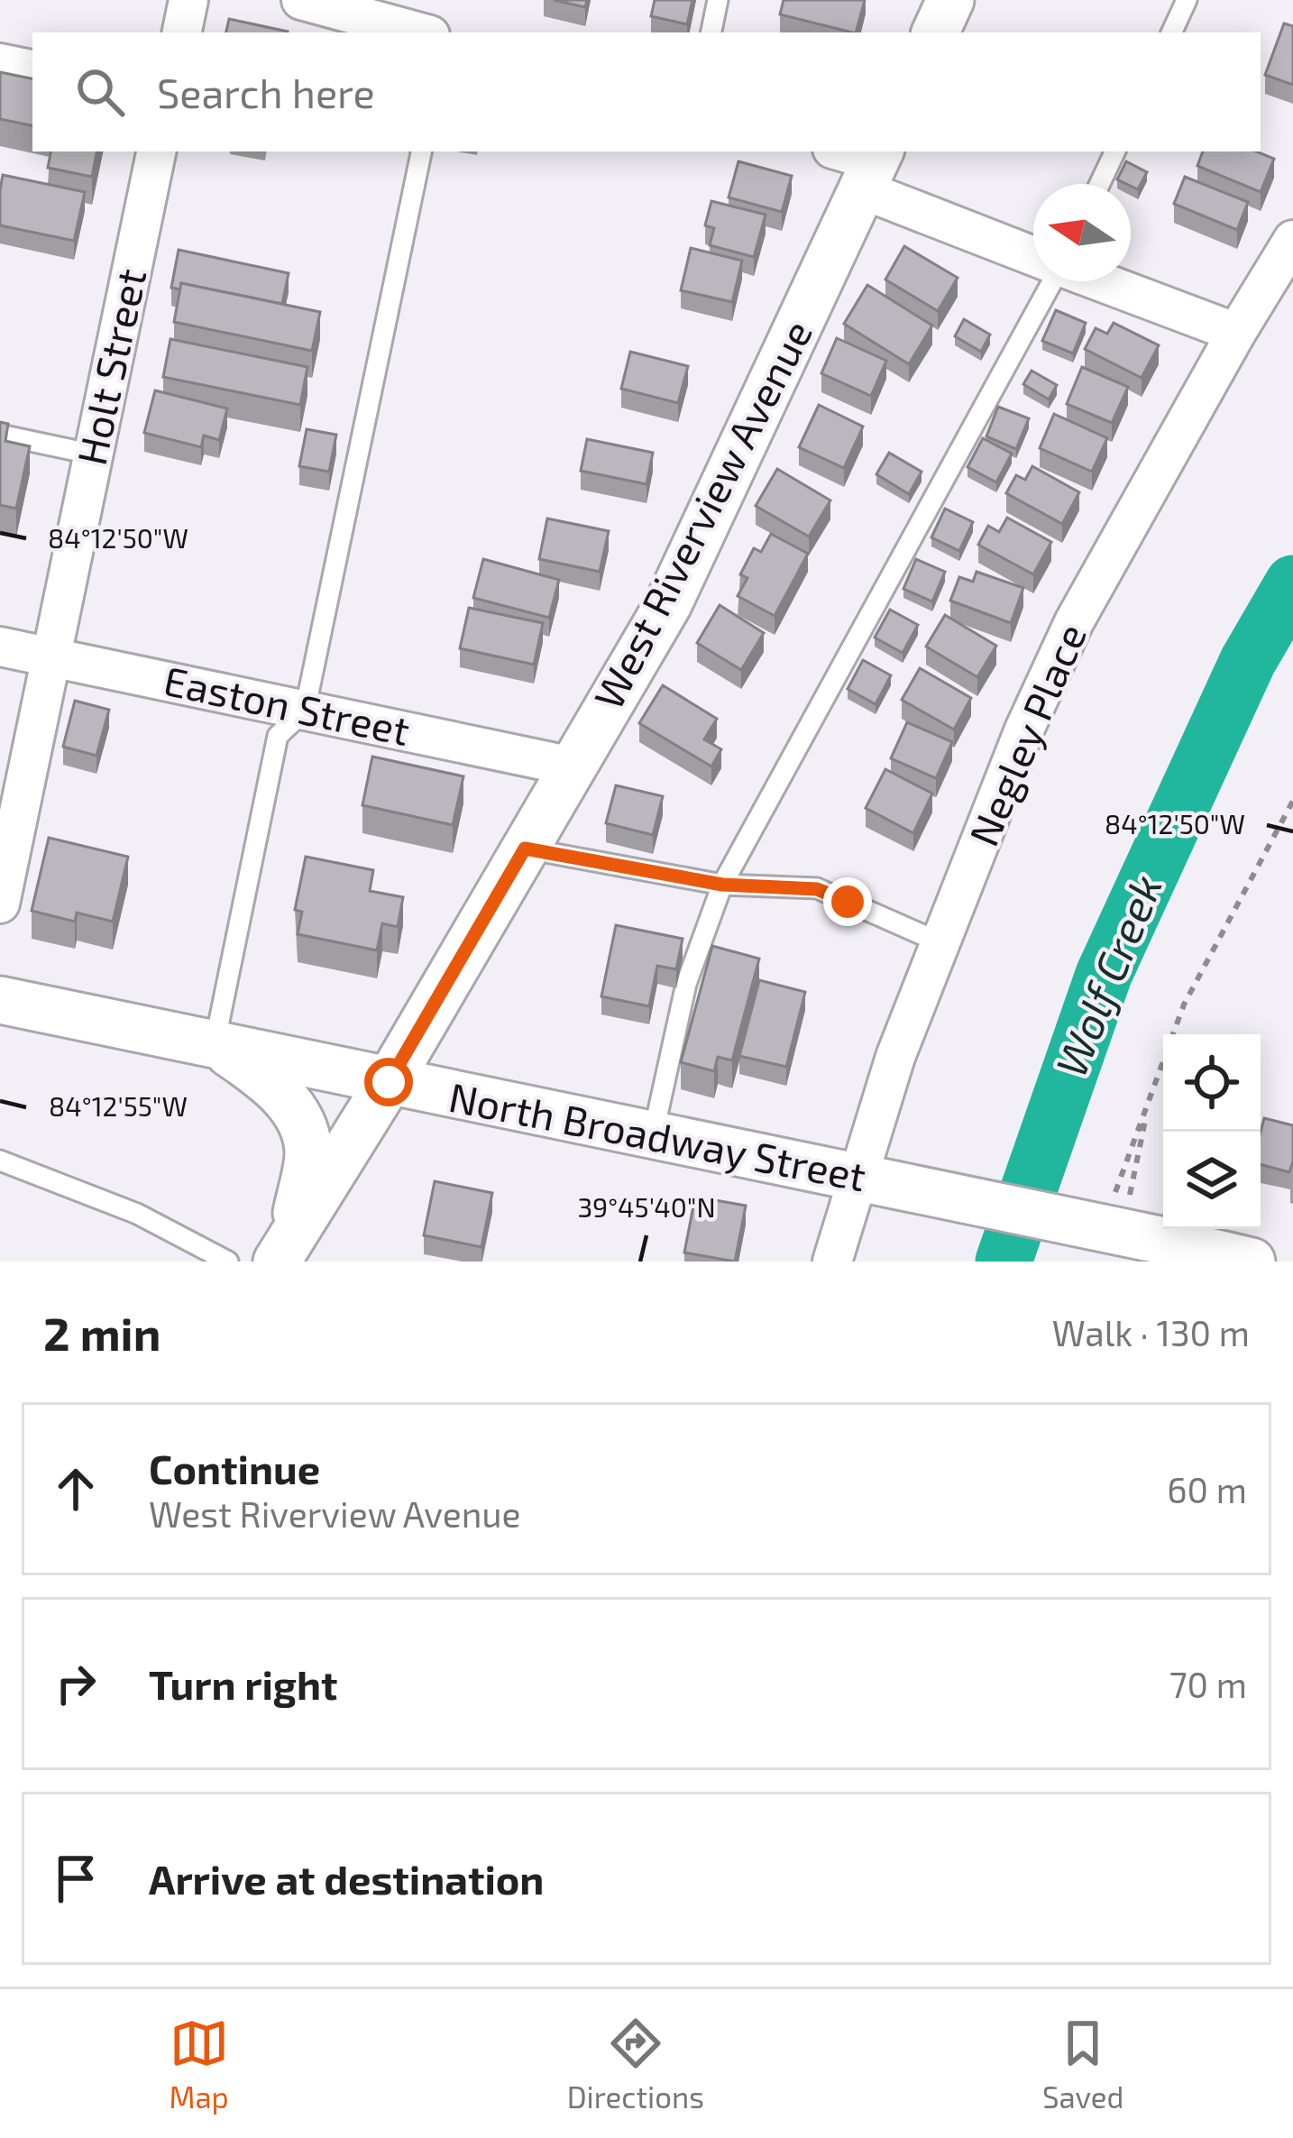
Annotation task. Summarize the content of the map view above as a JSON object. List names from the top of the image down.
{
  "streets": {
    "street": [
      "Holt Street",
      "West Riverview Avenue",
      "Easton Street",
      "Negley Place",
      "North Broadway Street"
    ]
  },
  "crossings": [
    ["Holt Street", "Easton Street"],
    ["West Riverview Avenue", "Easton Street"],
    ["West Riverview Avenue", "North Broadway Street"],
    ["Negley Place", "North Broadway Street"]
  ],
  "water": ["Wolf Creek"],
  "north": "left",
  "page": {
    "search": "Search here",
    "heading": ["2 min", "Walk · 130 m"],
    "list": [
      ["Continue", "West Riverview Avenue", "60 m"],
      ["Turn right", "70 m"],
      "Arrive at destination"
    ],
    "nav": ["Map", "Directions", "Saved"]
  },
  "coordinates": ["84°12'50\"W", "84°12'55\"W", "39°45'40\"N"]
}
